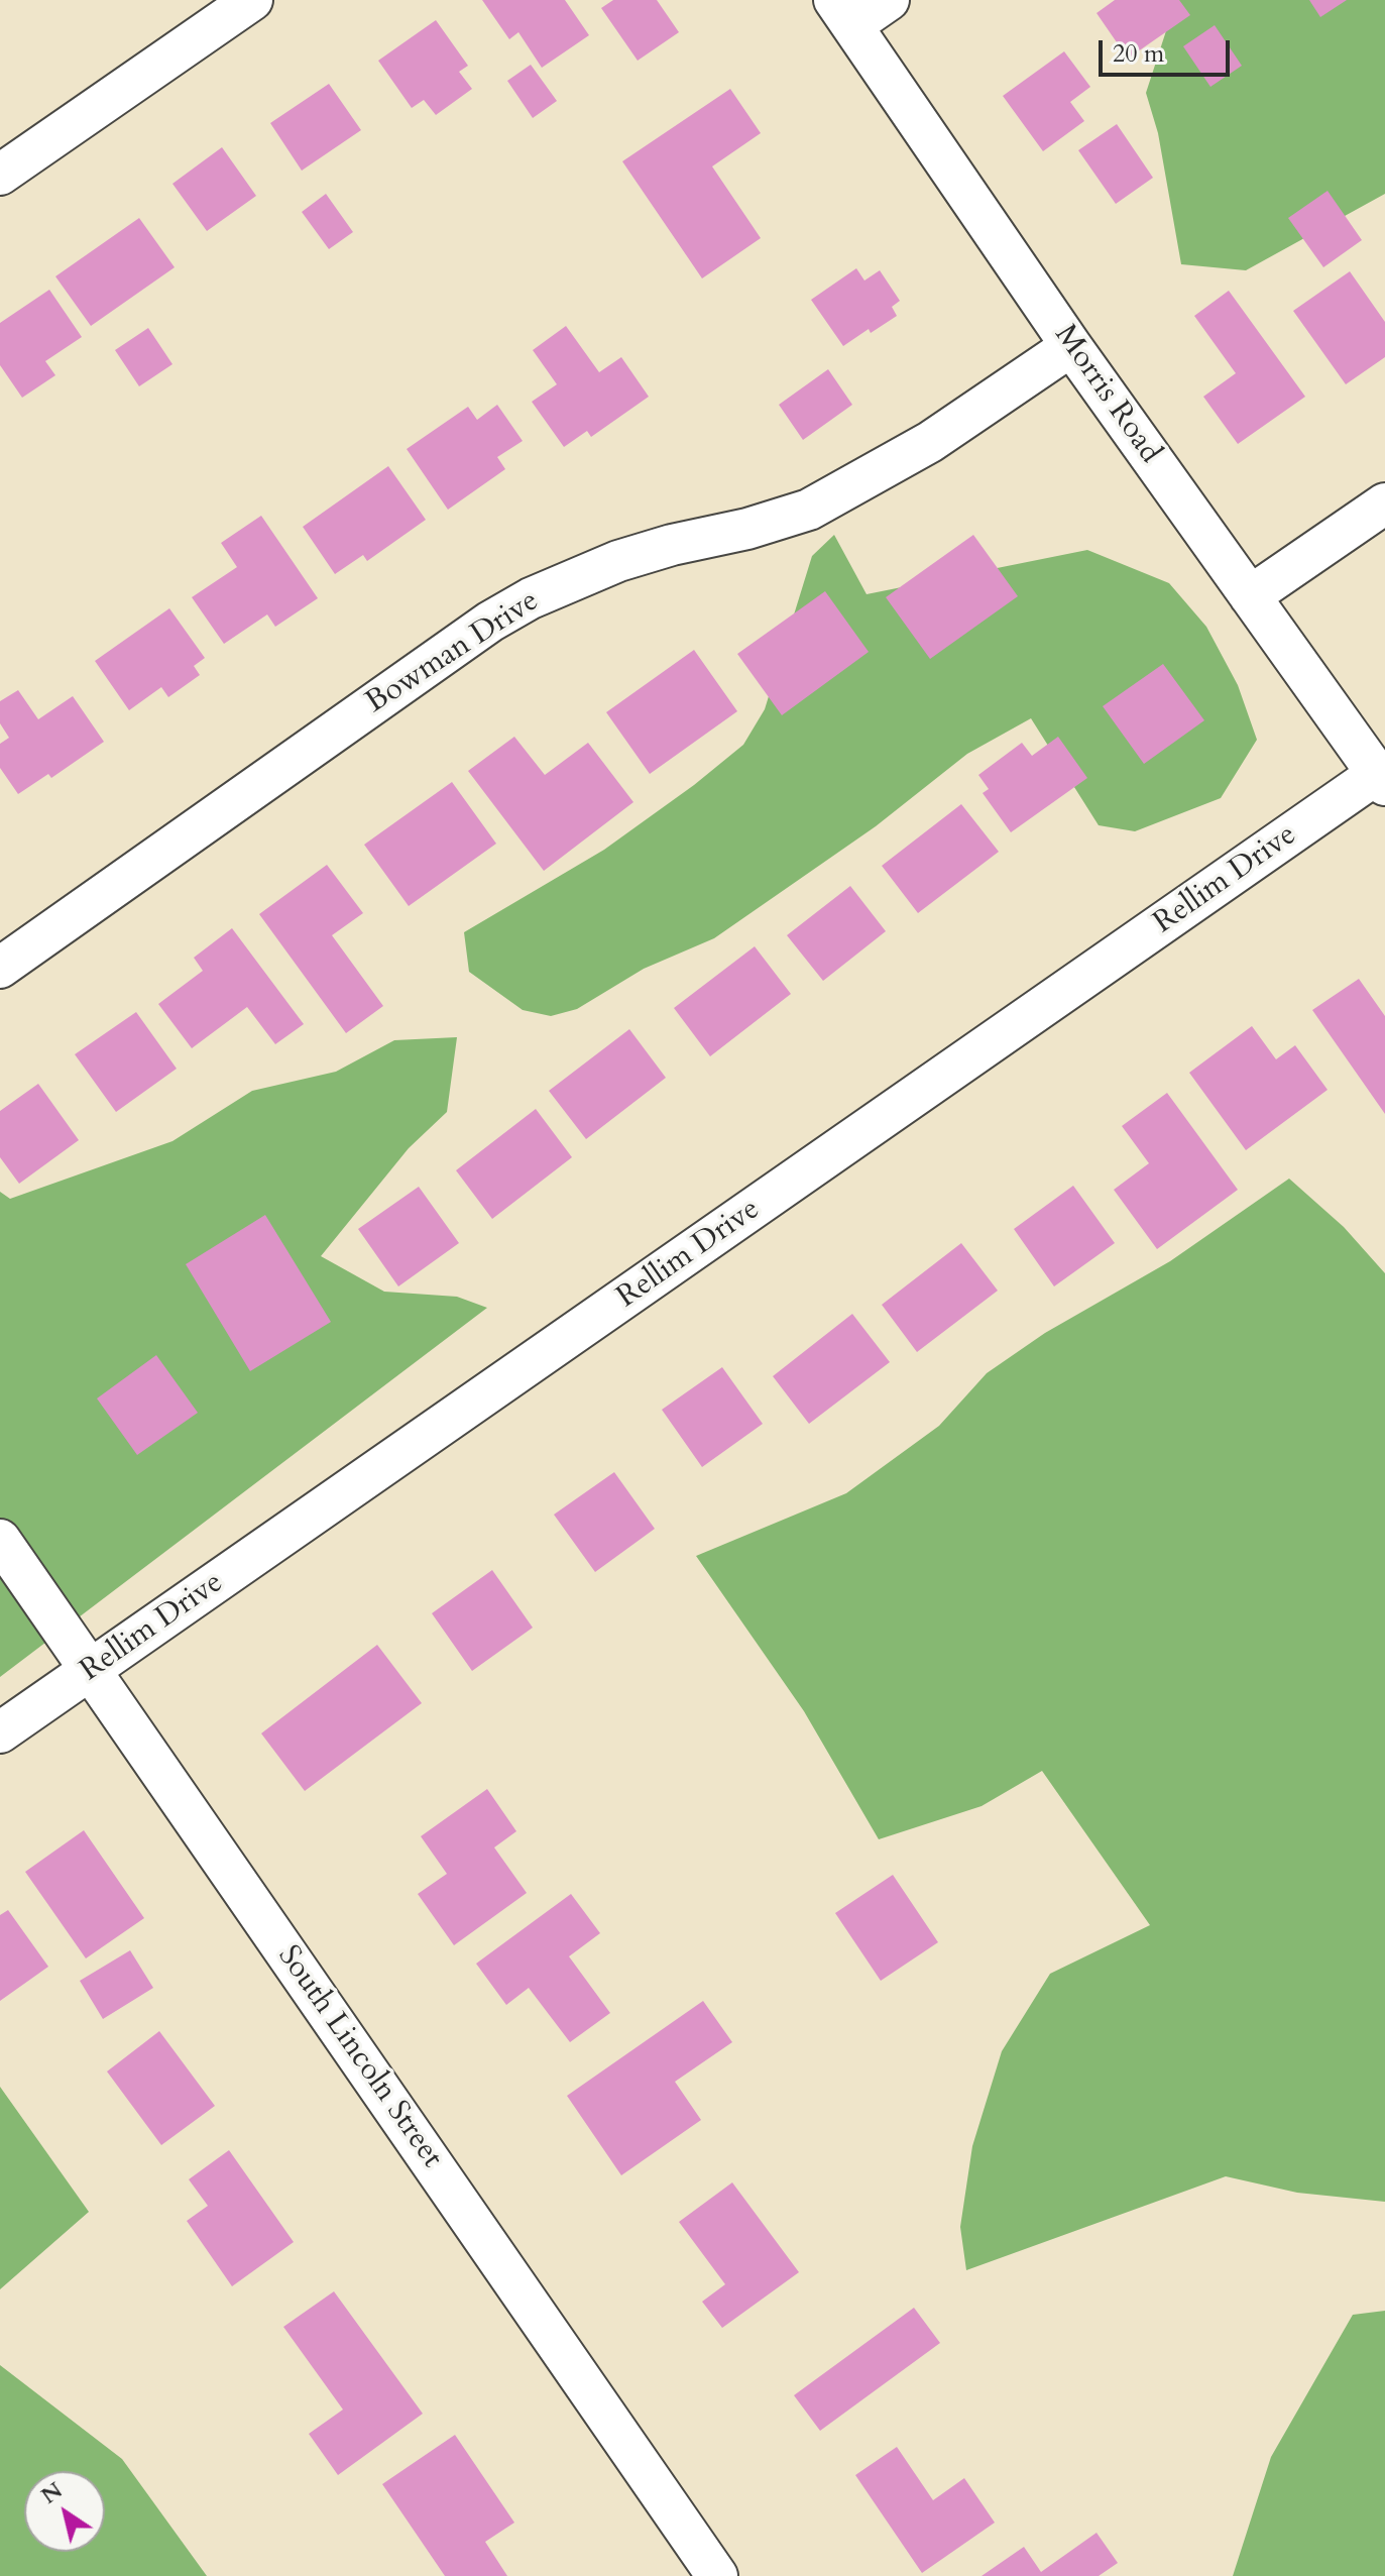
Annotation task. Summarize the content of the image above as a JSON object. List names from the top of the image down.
{
  "streets": {
    "street": [
      "Morris Road",
      "Bowman Drive",
      "Rellim Drive",
      "South Lincoln Street"
    ]
  },
  "crossings": [
    ["Morris Road", "Bowman Drive"],
    ["Morris Road", "Rellim Drive"],
    ["Rellim Drive", "South Lincoln Street"]
  ],
  "scale_bar": "20 m",
  "north": "top left"
}
